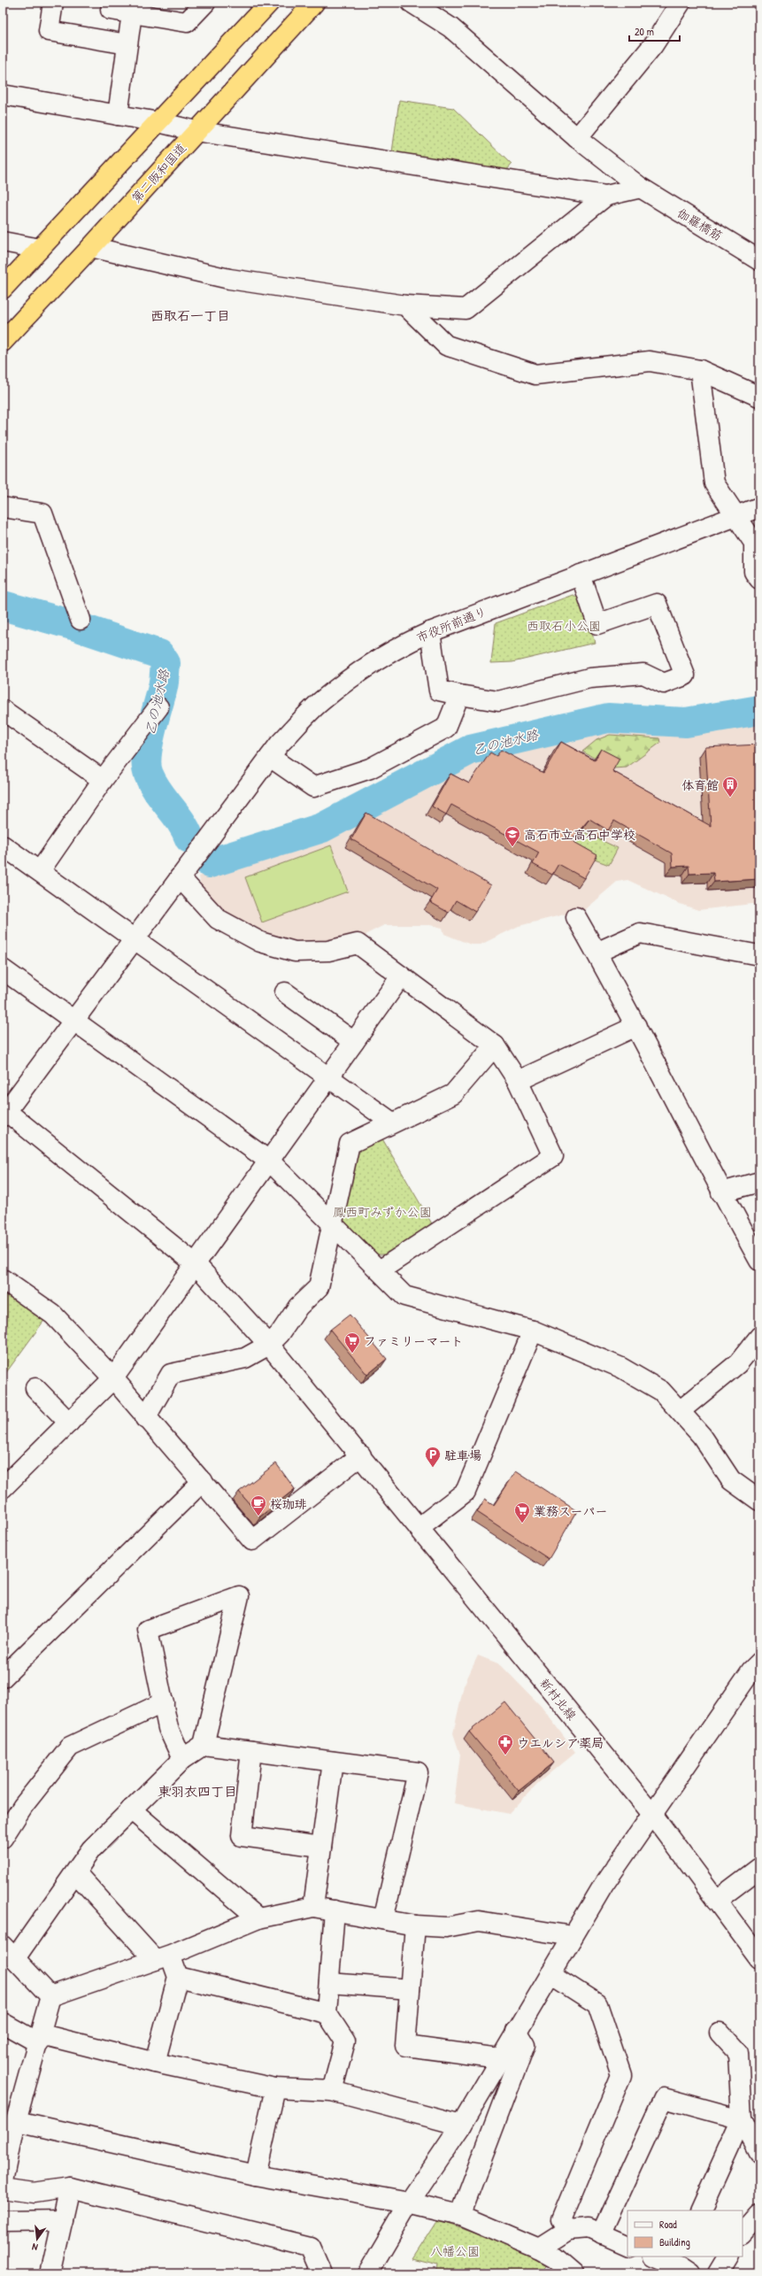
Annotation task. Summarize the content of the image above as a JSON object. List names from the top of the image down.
{
  "streets": {
    "highway": ["第二阪和国道"],
    "street": ["伽羅橋筋", "市役所前通り", "新村北線"]
  },
  "crossings": [
    ["市役所前通り", "新村北線"]
  ],
  "districts": ["西取石一丁目", "東羽衣四丁目"],
  "water": ["乙の池水路"],
  "parks": ["西取石小公園", "鳳西町みずか公園", "八幡公園"],
  "places": {
    "building": ["体育館"],
    "school or university": ["高石市立高石中学校"],
    "supermarket": ["ファミリーマート", "業務スーパー"],
    "parking": ["駐車場"],
    "cafe": ["桜珈琲"],
    "pharmacy": ["ウエルシア薬局"]
  },
  "legend": ["Road", "Building"],
  "scale_bar": "20 m",
  "north": "bottom"
}
